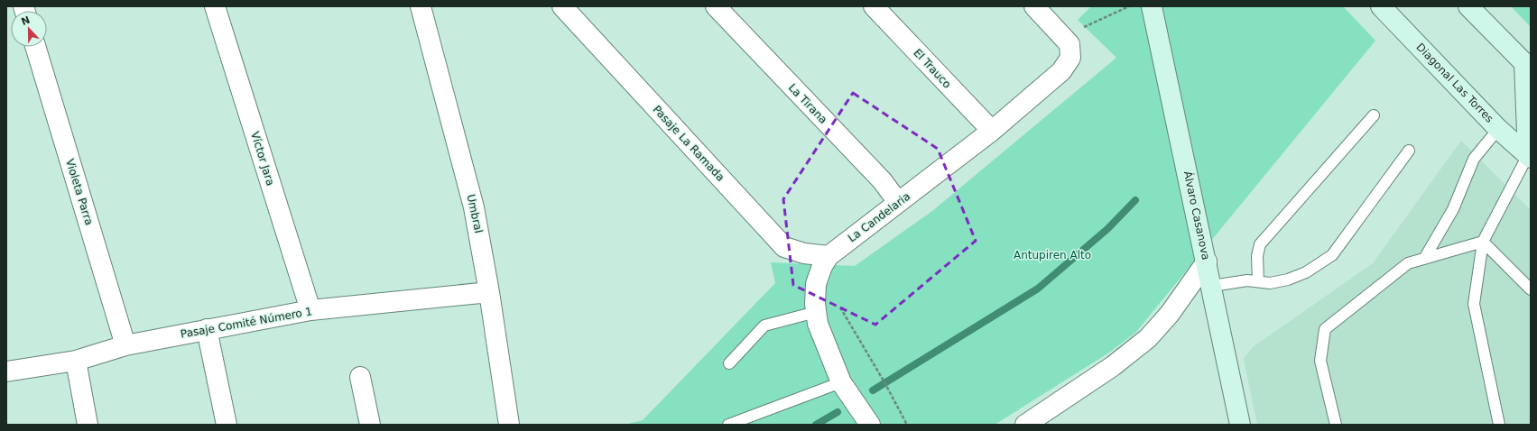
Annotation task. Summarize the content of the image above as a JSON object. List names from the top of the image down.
{
  "streets": {
    "street": [
      "El Trauco",
      "Diagonal Las Torres",
      "La Tirana",
      "Pasaje La Ramada",
      "Víctor Jara",
      "Violeta Parra",
      "Umbral",
      "Álvaro Casanova",
      "La Candelaria",
      "Pasaje Comité Número 1"
    ]
  },
  "crossings": [
    ["El Trauco", "La Candelaria"],
    ["La Tirana", "La Candelaria"],
    ["Pasaje La Ramada", "La Candelaria"],
    ["Víctor Jara", "Pasaje Comité Número 1"],
    ["Violeta Parra", "Pasaje Comité Número 1"],
    ["Umbral", "Pasaje Comité Número 1"]
  ],
  "parks": ["Antupiren Alto"],
  "north": "top"
}
